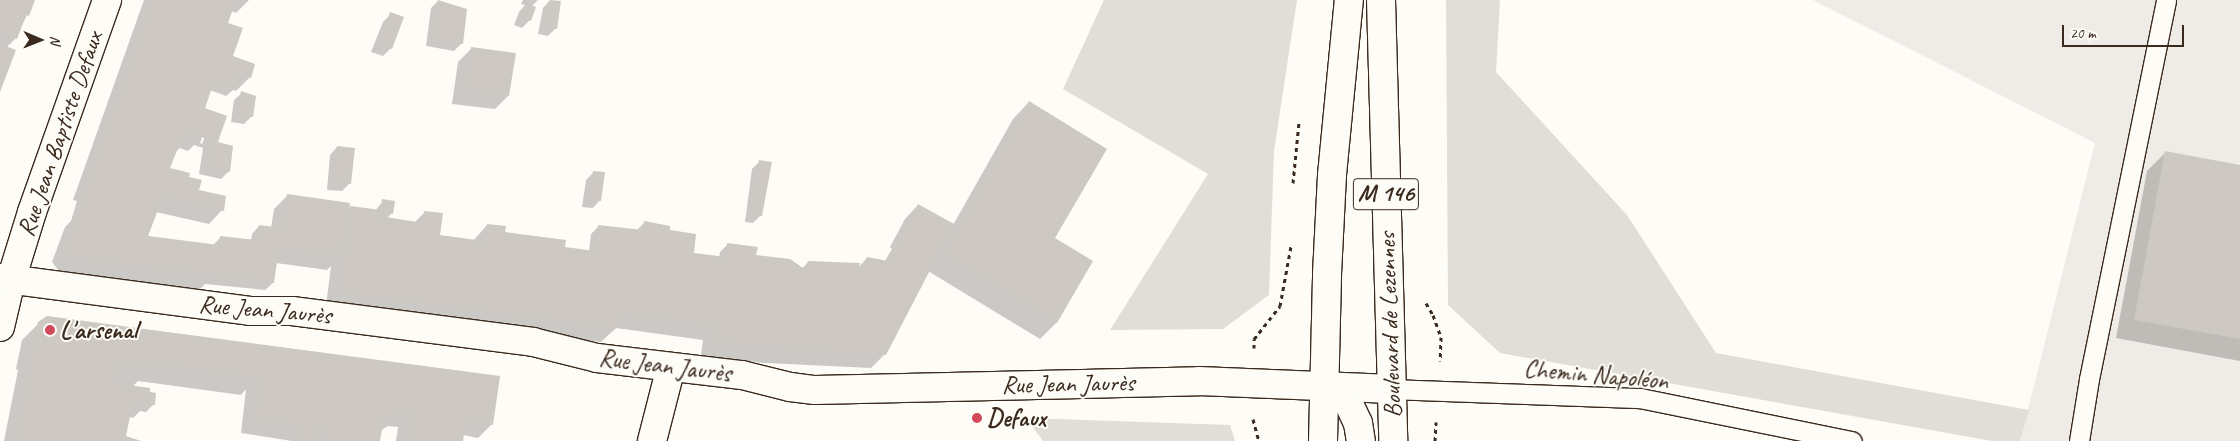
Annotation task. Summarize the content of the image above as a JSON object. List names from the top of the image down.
{
  "streets": {
    "street": [
      "Rue Jean Baptiste Defaux",
      "M 146",
      "Rue Jean Jaurès",
      "Boulevard de Lezennes"
    ],
    "lane": ["Chemin Napoléon"]
  },
  "crossings": [
    ["Rue Jean Baptiste Defaux", "Rue Jean Jaurès"],
    ["M 146", "Rue Jean Jaurès"],
    ["M 146", "Boulevard de Lezennes"],
    ["Rue Jean Jaurès", "Boulevard de Lezennes"],
    ["Rue Jean Jaurès", "Chemin Napoléon"],
    ["Boulevard de Lezennes", "Chemin Napoléon"]
  ],
  "places": ["L'arsenal", "Defaux"],
  "scale_bar": "20 m",
  "north": "right"
}
